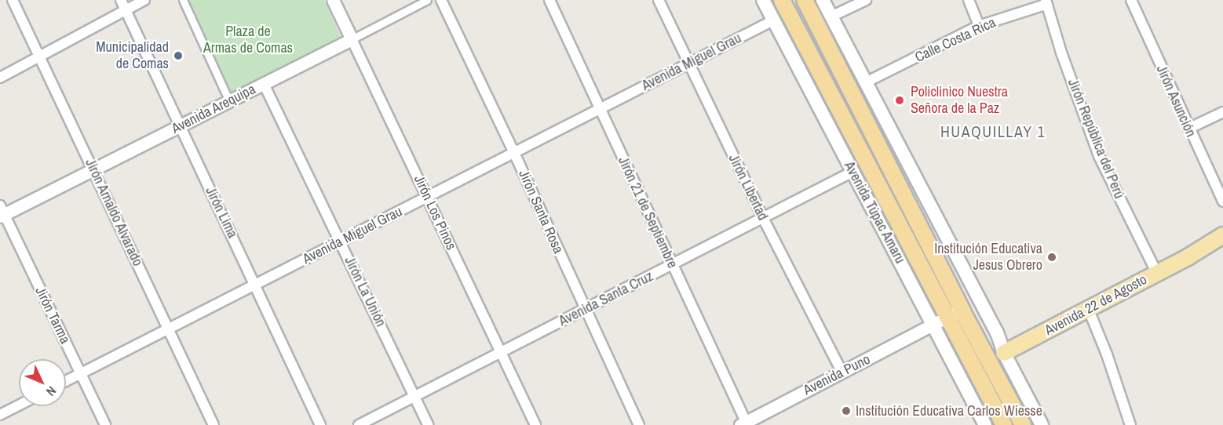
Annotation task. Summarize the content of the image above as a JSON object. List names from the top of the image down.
{
  "streets": {
    "highway": ["Avenida Túpac Amaru"],
    "main road": ["Avenida 22 de Agosto"],
    "street": [
      "Calle Costa Rica",
      "Avenida Miguel Grau",
      "Jirón Asunción",
      "Avenida Arequipa",
      "Jirón República del Perú",
      "Jirón Libertad",
      "Jirón Santa Rosa",
      "Jirón Arnaldo Alvarado",
      "Jirón Lima",
      "Jirón Los Pinos",
      "Jirón 21 de Septiembre",
      "Jirón La Unión",
      "Avenida Santa Cruz",
      "Jirón Tarma",
      "Avenida Puno"
    ]
  },
  "crossings": [
    ["Calle Costa Rica", "Jirón República del Perú"],
    ["Avenida Miguel Grau", "Jirón Libertad"],
    ["Avenida Miguel Grau", "Jirón Santa Rosa"],
    ["Avenida Miguel Grau", "Jirón Arnaldo Alvarado"],
    ["Avenida Miguel Grau", "Jirón Lima"],
    ["Avenida Miguel Grau", "Jirón Los Pinos"],
    ["Avenida Miguel Grau", "Jirón 21 de Septiembre"],
    ["Avenida Miguel Grau", "Avenida Túpac Amaru"],
    ["Avenida Miguel Grau", "Jirón La Unión"],
    ["Avenida Miguel Grau", "Jirón Tarma"],
    ["Avenida Arequipa", "Jirón Arnaldo Alvarado"],
    ["Avenida Arequipa", "Jirón Lima"],
    ["Avenida Arequipa", "Jirón Los Pinos"],
    ["Avenida Arequipa", "Jirón La Unión"],
    ["Avenida Arequipa", "Jirón Tarma"],
    ["Jirón República del Perú", "Avenida 22 de Agosto"],
    ["Jirón Libertad", "Avenida Santa Cruz"],
    ["Jirón Libertad", "Avenida Puno"],
    ["Jirón Santa Rosa", "Avenida Santa Cruz"],
    ["Jirón Los Pinos", "Avenida Santa Cruz"],
    ["Jirón 21 de Septiembre", "Avenida Santa Cruz"],
    ["Jirón 21 de Septiembre", "Avenida Puno"],
    ["Avenida Túpac Amaru", "Avenida Santa Cruz"],
    ["Avenida Túpac Amaru", "Avenida Puno"],
    ["Jirón La Unión", "Avenida Santa Cruz"]
  ],
  "districts": ["HUAQUILLAY 1"],
  "parks": ["Plaza de Armas de Comas"],
  "places": [
    "Municipalidad de Comas",
    "Policlinico Nuestra Señora de la Paz",
    "Institución Educativa Jesus Obrero",
    "Institución Educativa Carlos Wiesse"
  ],
  "north": "bottom right"
}
